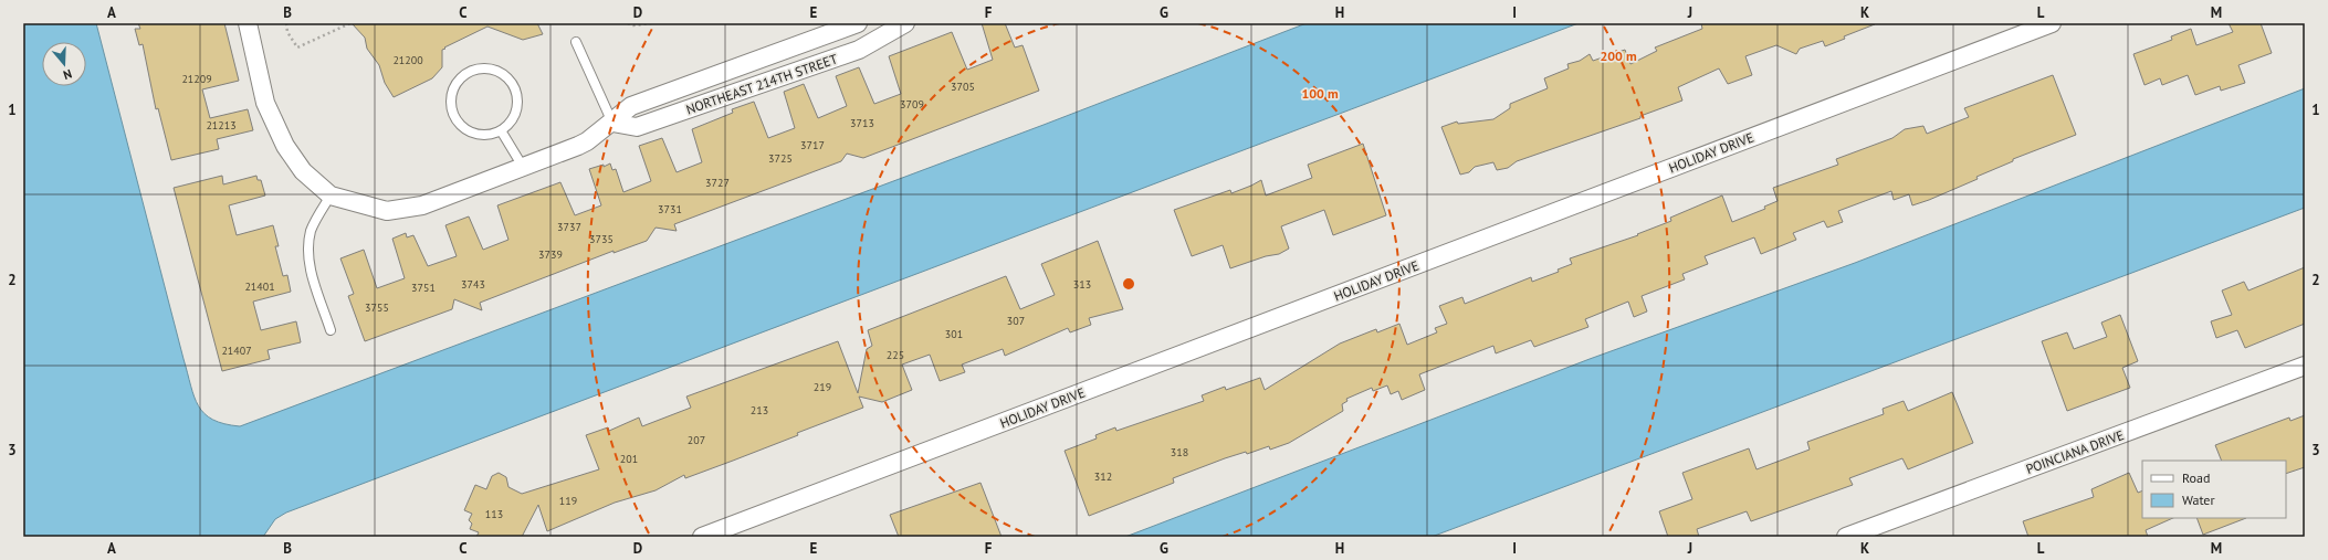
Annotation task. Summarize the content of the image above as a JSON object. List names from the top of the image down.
{
  "streets": {
    "street": ["NORTHEAST 214TH STREET", "HOLIDAY DRIVE", "POINCIANA DRIVE"]
  },
  "house_numbers": [
    "21200",
    "21209",
    "3705",
    "3709",
    "3713",
    "21213",
    "3717",
    "3725",
    "3727",
    "3731",
    "3737",
    "3735",
    "3739",
    "3743",
    "313",
    "21401",
    "3751",
    "3755",
    "307",
    "301",
    "21407",
    "225",
    "219",
    "213",
    "207",
    "318",
    "201",
    "312",
    "119",
    "113"
  ],
  "legend": ["Road", "Water"],
  "north": "bottom",
  "grid": {
    "columns": [
      "A",
      "B",
      "C",
      "D",
      "E",
      "F",
      "G",
      "H",
      "I",
      "J",
      "K",
      "L",
      "M"
    ],
    "rows": ["1", "2", "3"]
  },
  "rings": ["200 m", "100 m"]
}
